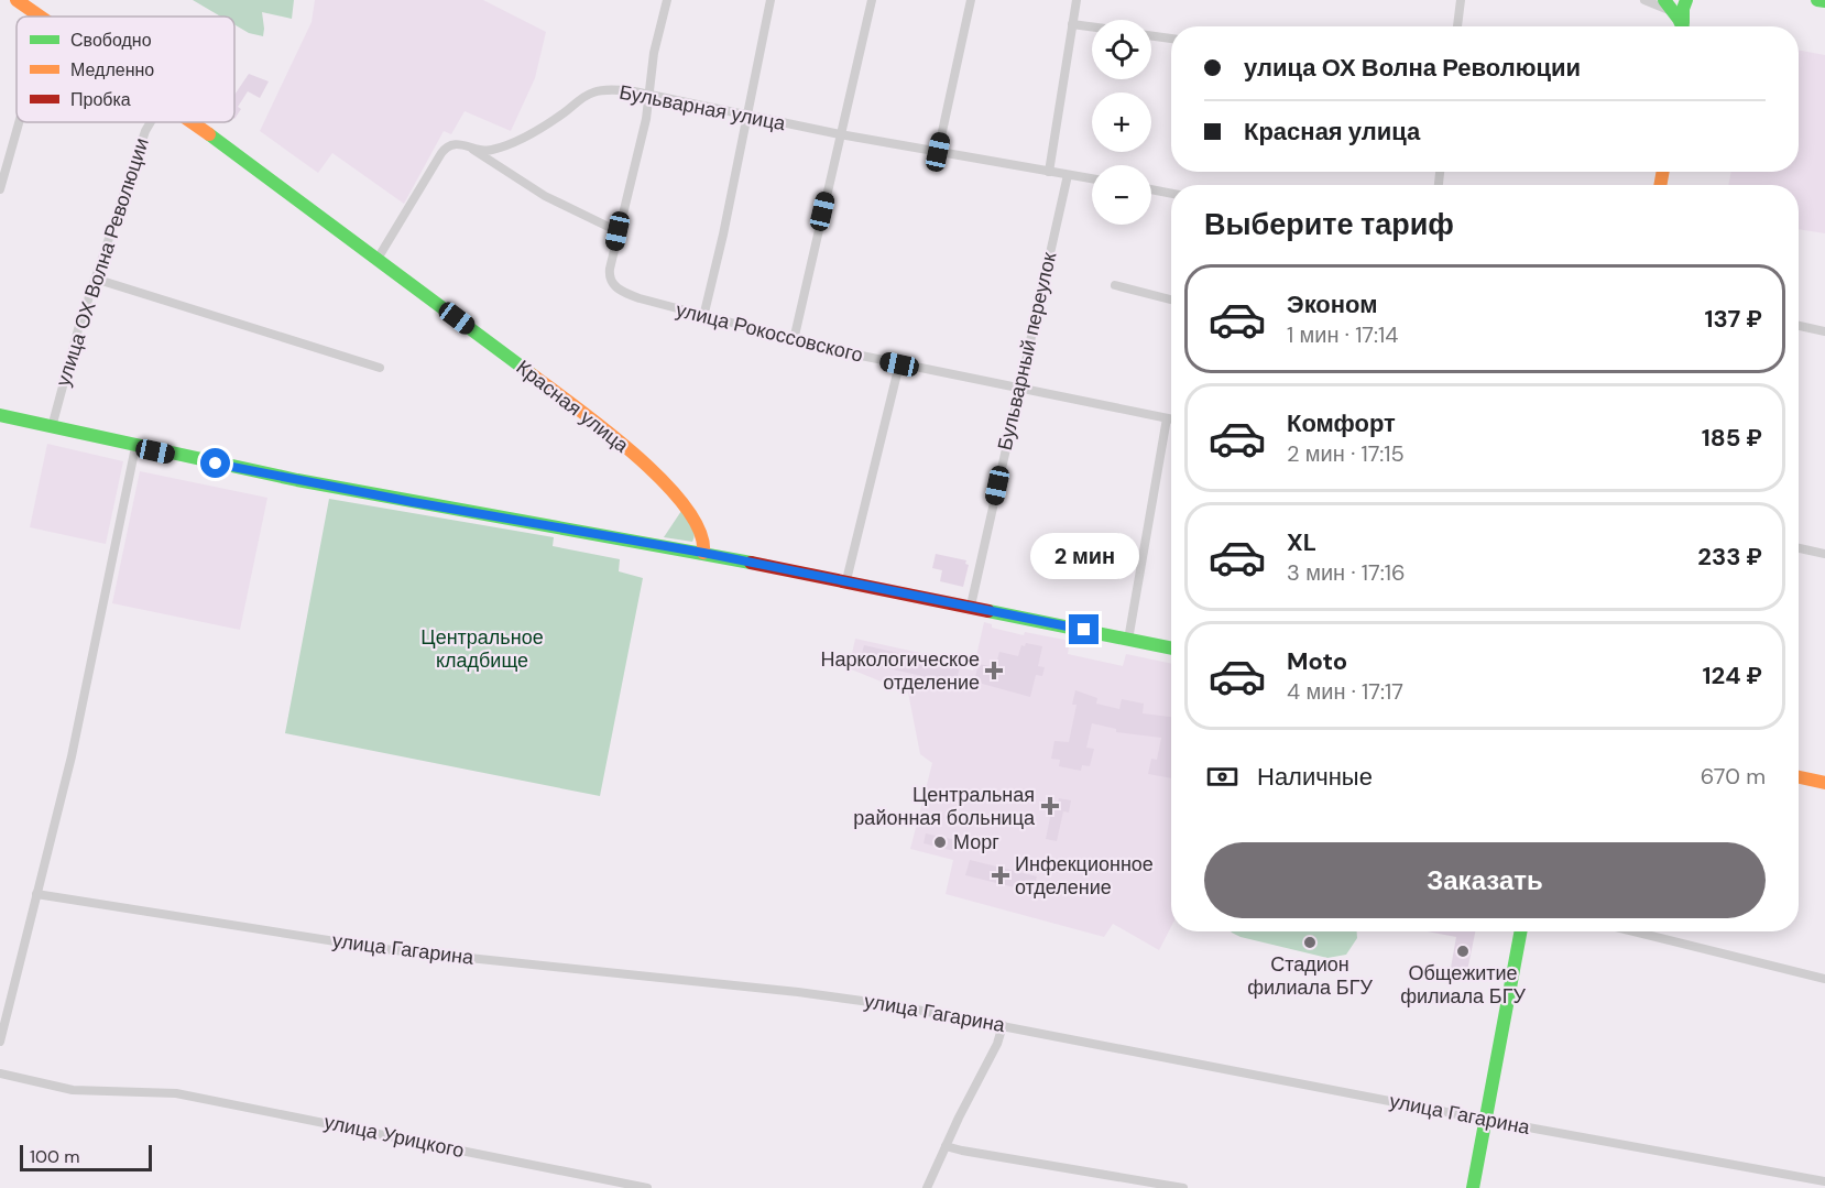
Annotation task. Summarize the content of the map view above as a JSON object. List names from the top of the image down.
{
  "streets": {
    "main road": ["Красная улица"],
    "street": [
      "Бульварная улица",
      "улица ОХ Волна Революции",
      "улица Рокоссовского",
      "Бульварный переулок",
      "улица Гагарина",
      "улица Урицкого"
    ]
  },
  "crossings": [
    ["Бульварная улица", "Бульварный переулок"],
    ["Бульварная улица", "Красная улица"],
    ["улица Рокоссовского", "Бульварный переулок"]
  ],
  "parks": ["Центральное кладбище"],
  "places": {
    "health": ["Наркологическое отделение", "Центральная районная больница", "Инфекционное отделение"],
    "other": ["Морг", "Стадион филиала БГУ", "Общежитие филиала БГУ"]
  },
  "legend": ["Свободно", "Медленно", "Пробка"],
  "scale_bar": "100 m",
  "page": {
    "map_buttons": ["+", "−"],
    "banner": ["улица ОХ Волна Революции", "Красная улица"],
    "heading": "Выберите тариф",
    "list": [
      {
        "name": "Эконом",
        "note": "1 мин · 17:14",
        "value": "137 ₽"
      },
      {
        "name": "Комфорт",
        "note": "2 мин · 17:15",
        "value": "185 ₽"
      },
      {
        "name": "XL",
        "note": "3 мин · 17:16",
        "value": "233 ₽"
      },
      {
        "name": "Moto",
        "note": "4 мин · 17:17",
        "value": "124 ₽"
      }
    ],
    "bubble": "2 мин",
    "pay": ["Наличные", "670 m"],
    "buttons": "Заказать",
    "scale": "100 m"
  }
}
